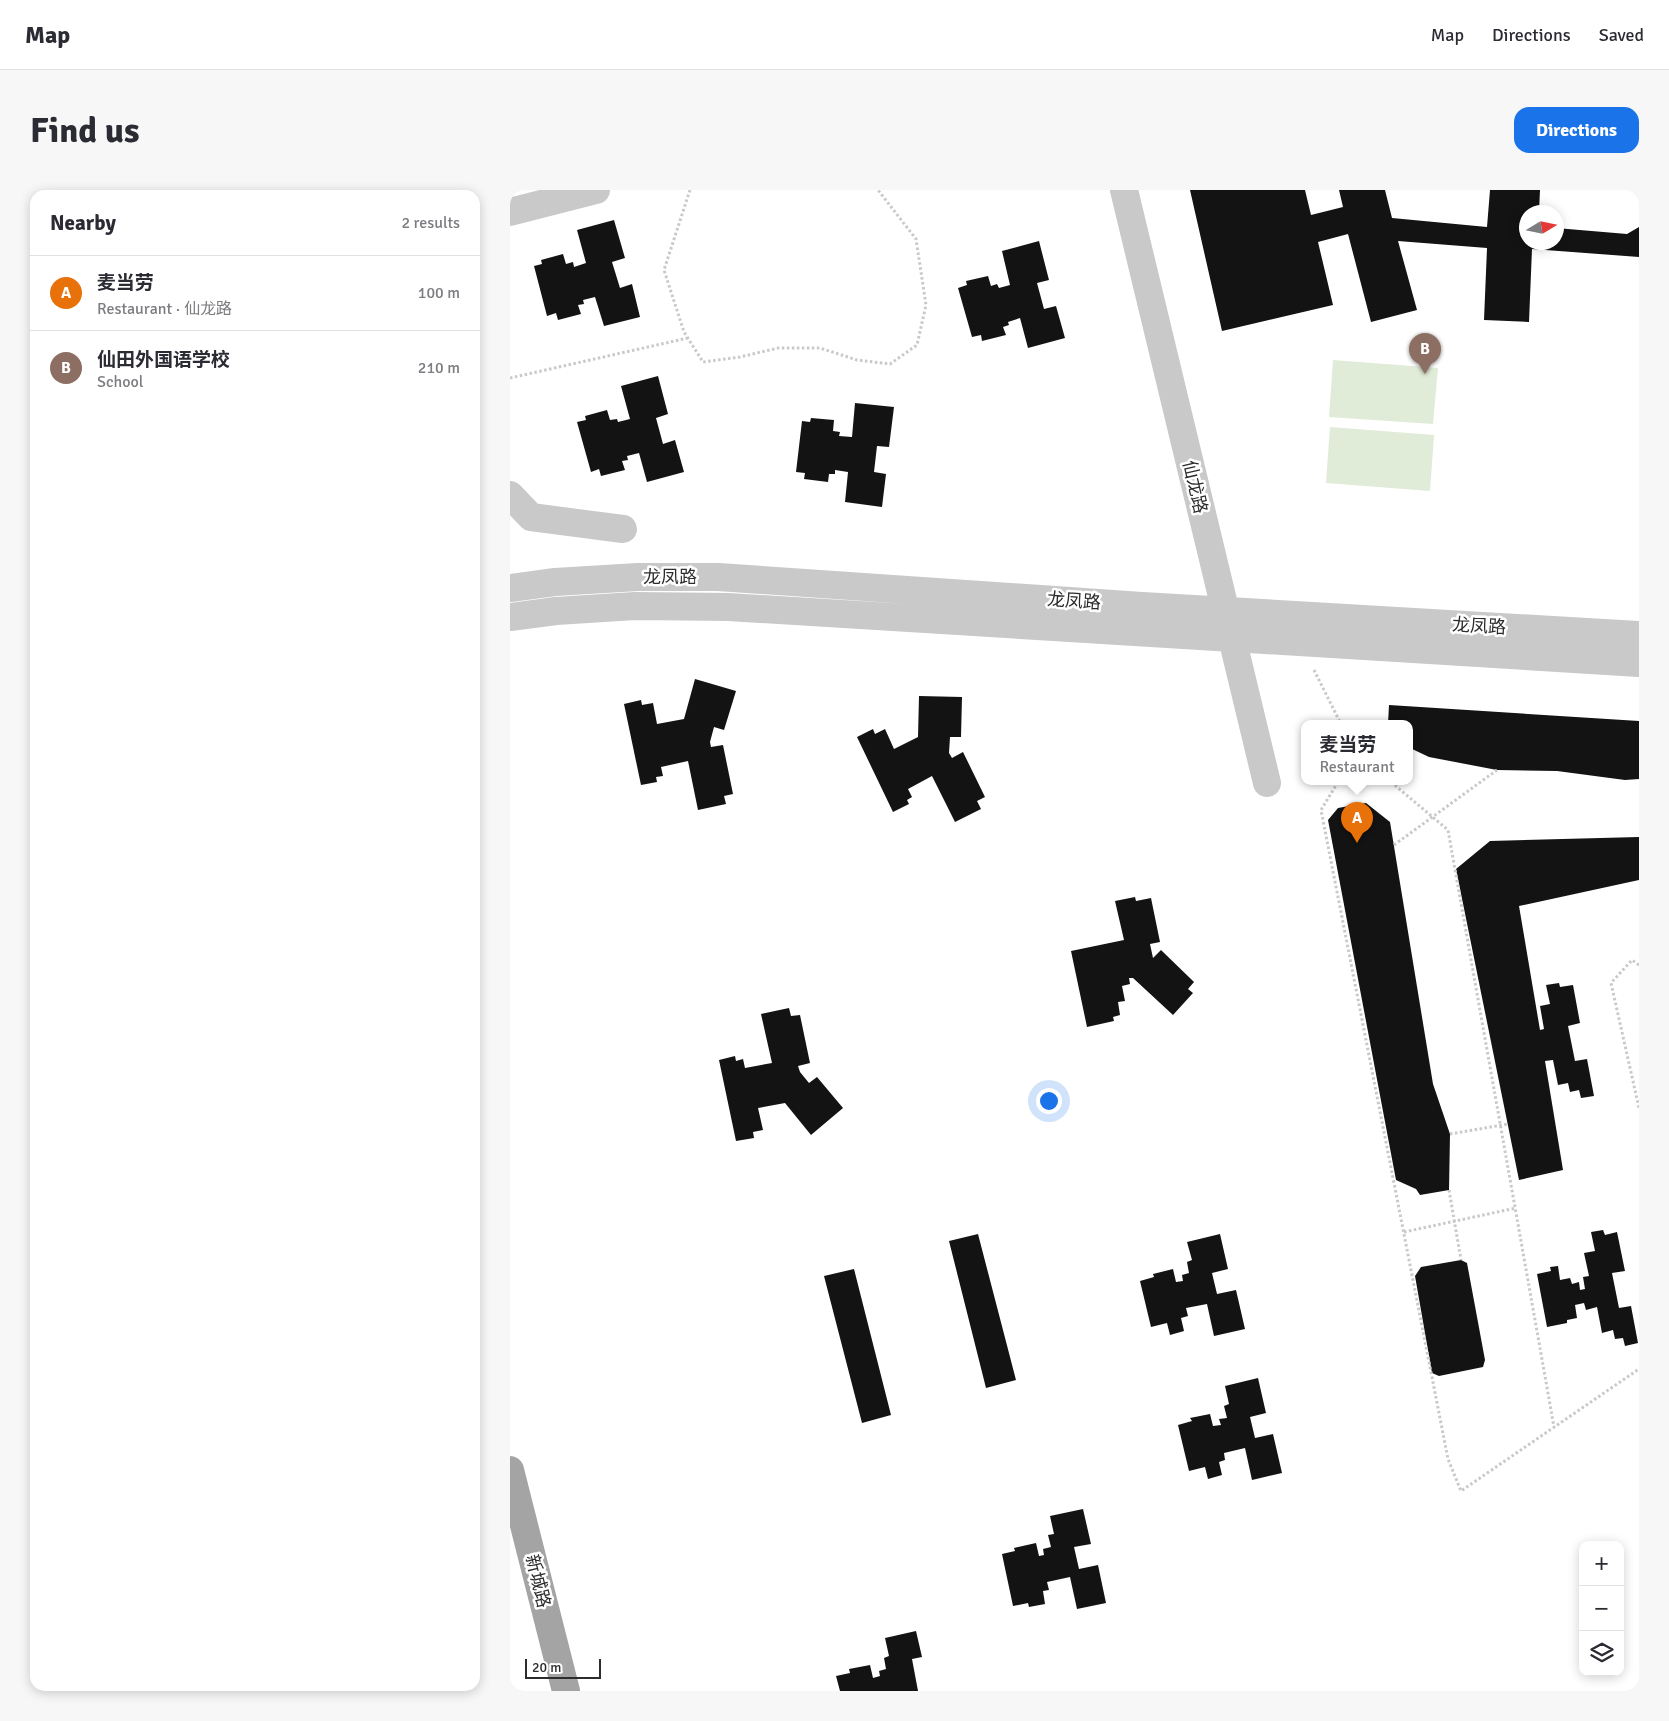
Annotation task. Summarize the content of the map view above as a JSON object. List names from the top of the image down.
{
  "streets": {
    "main road": ["新城路"],
    "street": ["仙龙路", "龙凤路"]
  },
  "crossings": [
    ["仙龙路", "龙凤路"]
  ],
  "scale_bar": "20 m",
  "north": "right",
  "page": {
    "header": "Map",
    "nav": ["Map", "Directions", "Saved"],
    "buttons": "Directions",
    "title": "Find us",
    "heading": ["Nearby", "2 results"],
    "list": [
      {
        "mark": "A",
        "name": "麦当劳",
        "note": "Restaurant · 仙龙路",
        "value": "100 m"
      },
      {
        "mark": "B",
        "name": "仙田外国语学校",
        "note": "School",
        "value": "210 m"
      }
    ],
    "pins": ["B", "A"],
    "popup": ["麦当劳", "Restaurant"],
    "map_buttons": ["+", "−"],
    "scale": "20 m"
  }
}
